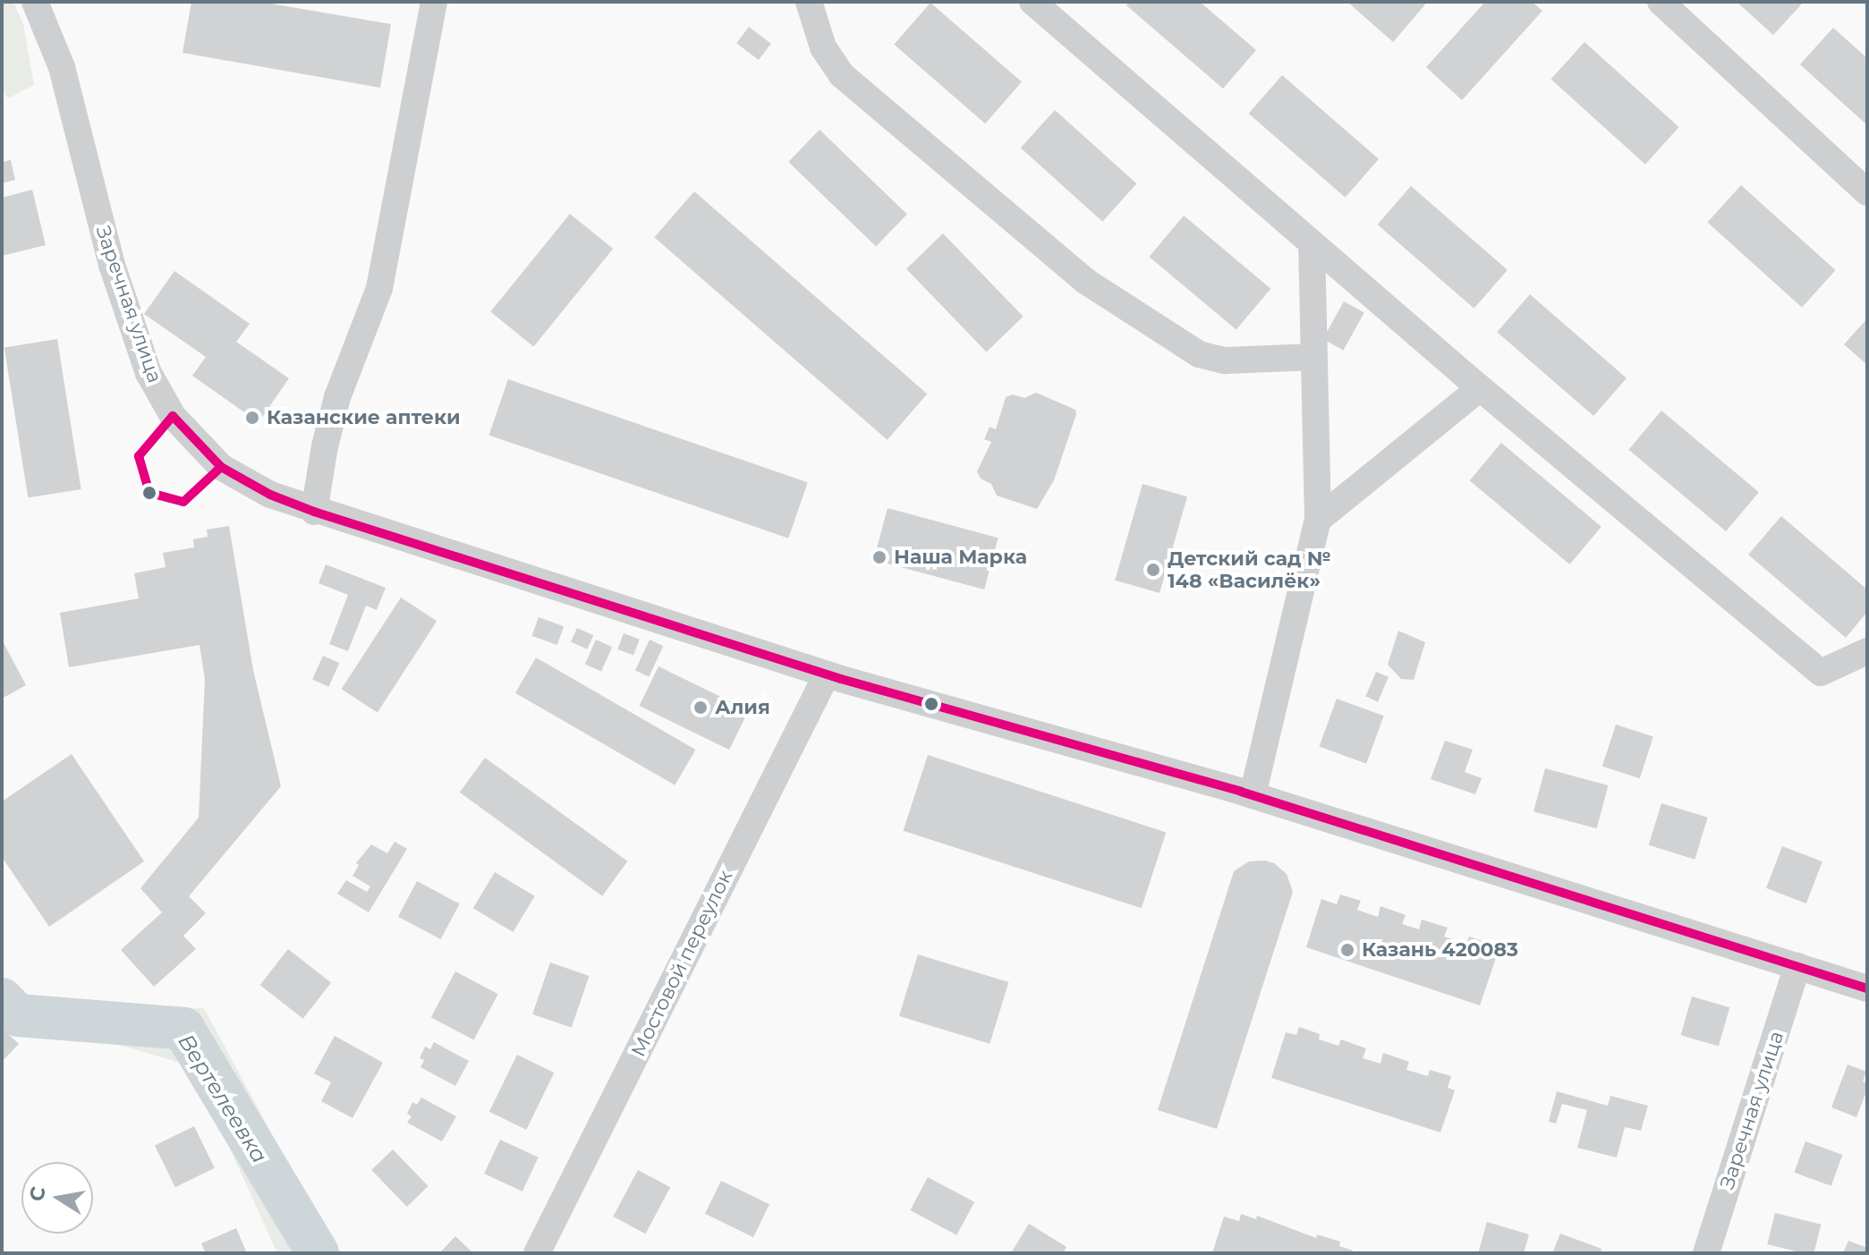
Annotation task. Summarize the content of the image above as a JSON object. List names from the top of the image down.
{
  "streets": {
    "street": ["Заречная улица", "Мостовой переулок"]
  },
  "crossings": [
    ["Заречная улица", "Мостовой переулок"]
  ],
  "water": ["Вертелеевка"],
  "places": [
    "Казанские аптеки",
    "Наша Марка",
    "Детский сад № 148 «Василёк»",
    "Алия",
    "Казань 420083"
  ],
  "north": "left"
}
